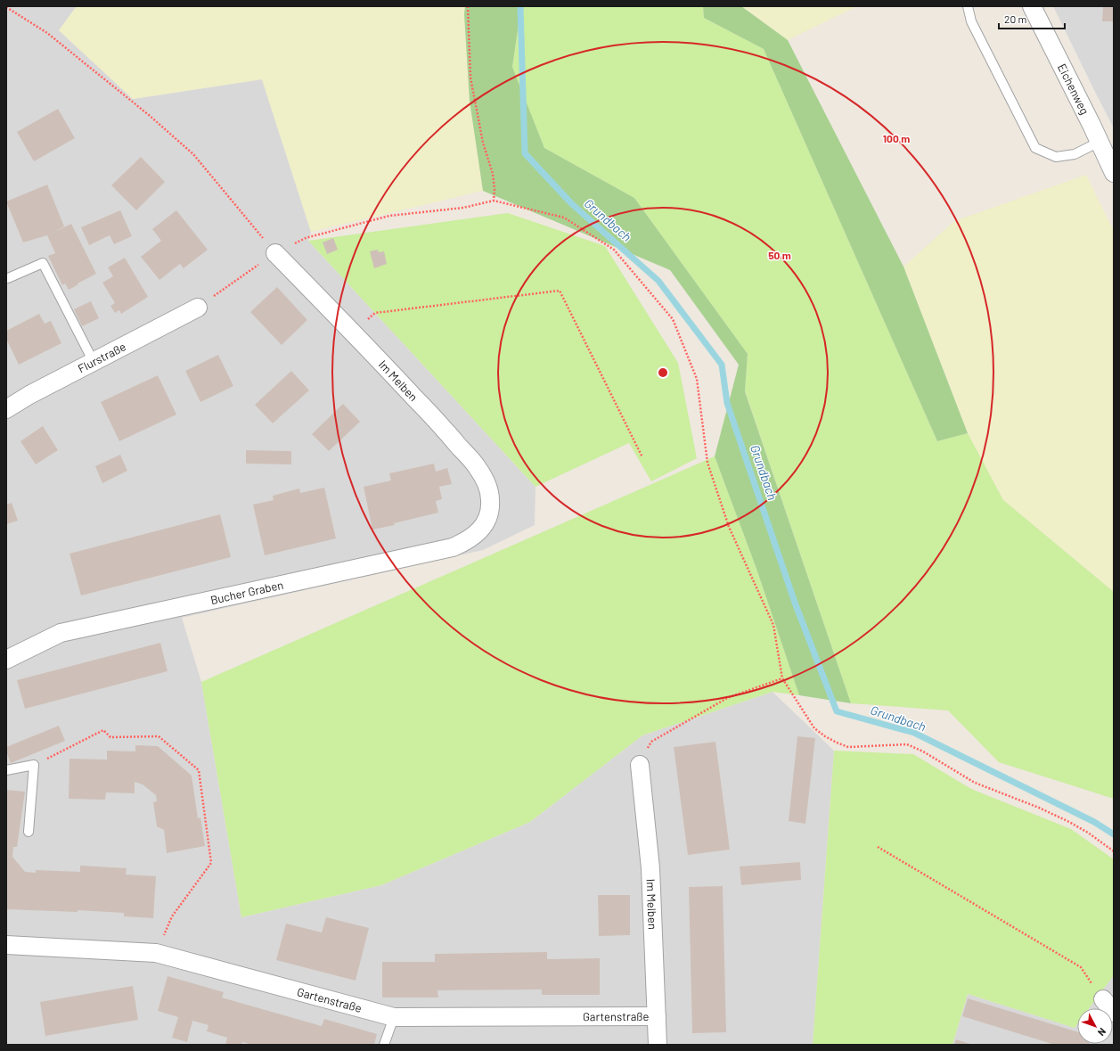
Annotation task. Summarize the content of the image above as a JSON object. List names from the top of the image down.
{
  "streets": {
    "street": [
      "Eichenweg",
      "Flurstraße",
      "Im Melben",
      "Bucher Graben",
      "Gartenstraße"
    ]
  },
  "crossings": [
    ["Im Melben", "Bucher Graben"],
    ["Im Melben", "Gartenstraße"]
  ],
  "water": ["Grundbach"],
  "scale_bar": "20 m",
  "north": "bottom right",
  "rings": ["100 m", "50 m"]
}
